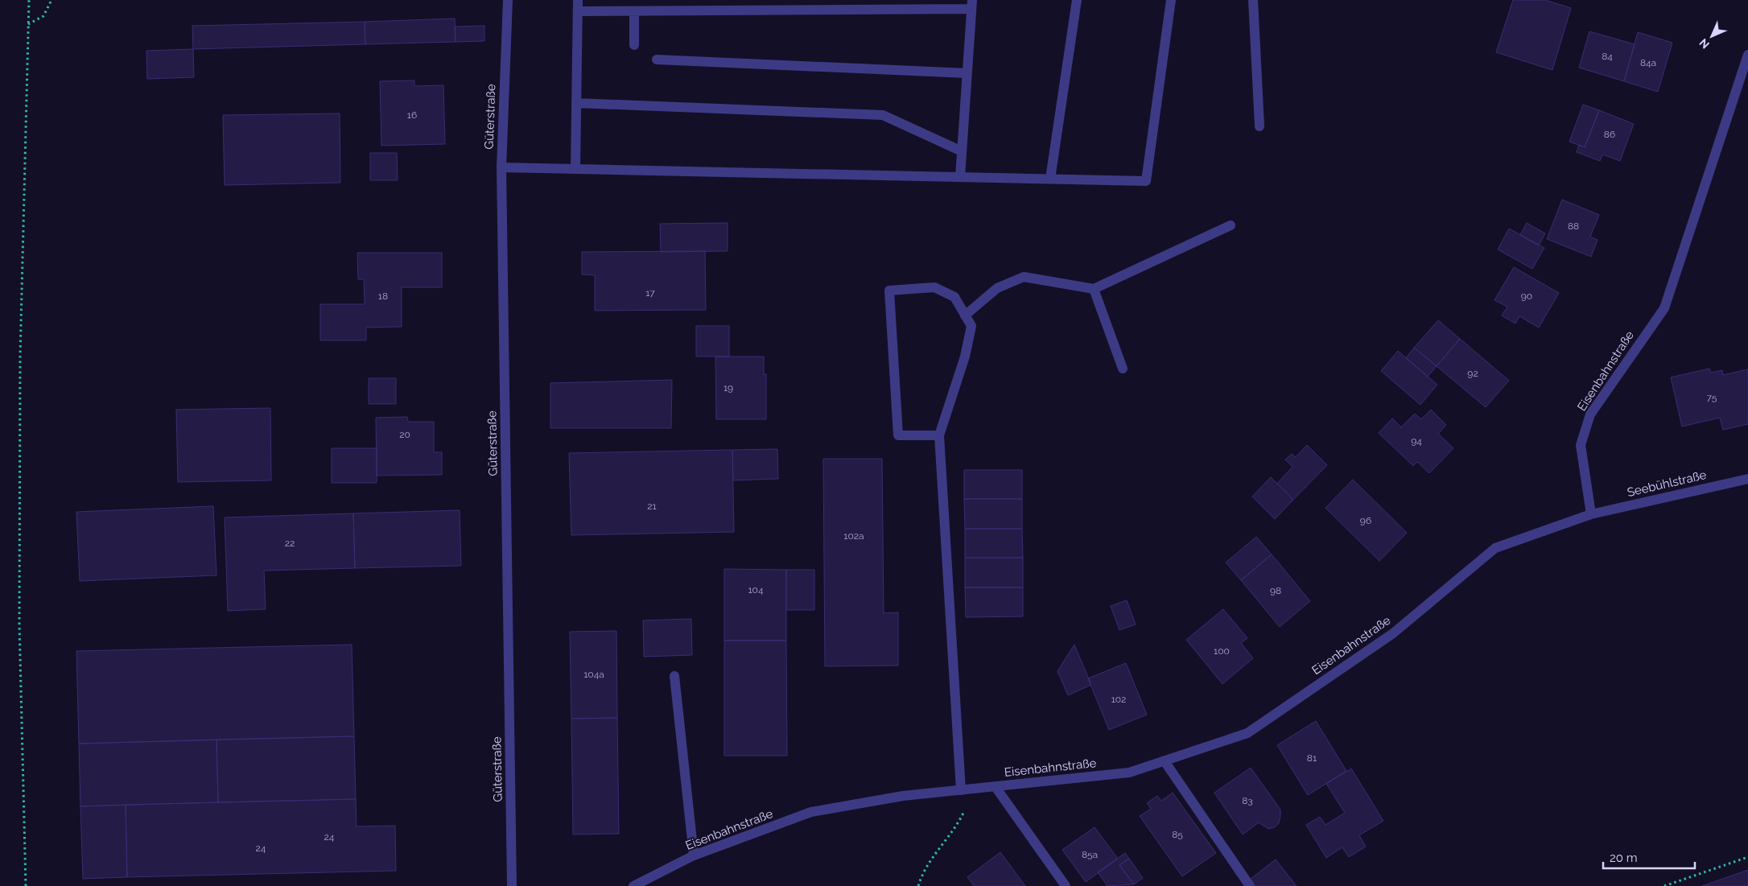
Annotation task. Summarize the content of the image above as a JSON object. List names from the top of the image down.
{
  "streets": {
    "street": ["Güterstraße", "Eisenbahnstraße", "Seebühlstraße"]
  },
  "crossings": [
    ["Eisenbahnstraße", "Seebühlstraße"]
  ],
  "house_numbers": [
    "84",
    "84a",
    "16",
    "86",
    "88",
    "17",
    "18",
    "90",
    "92",
    "19",
    "75",
    "20",
    "94",
    "21",
    "96",
    "102a",
    "22",
    "104",
    "98",
    "100",
    "104a",
    "102",
    "81",
    "83",
    "85",
    "24",
    "24",
    "85a"
  ],
  "scale_bar": "20 m",
  "north": "bottom left"
}
